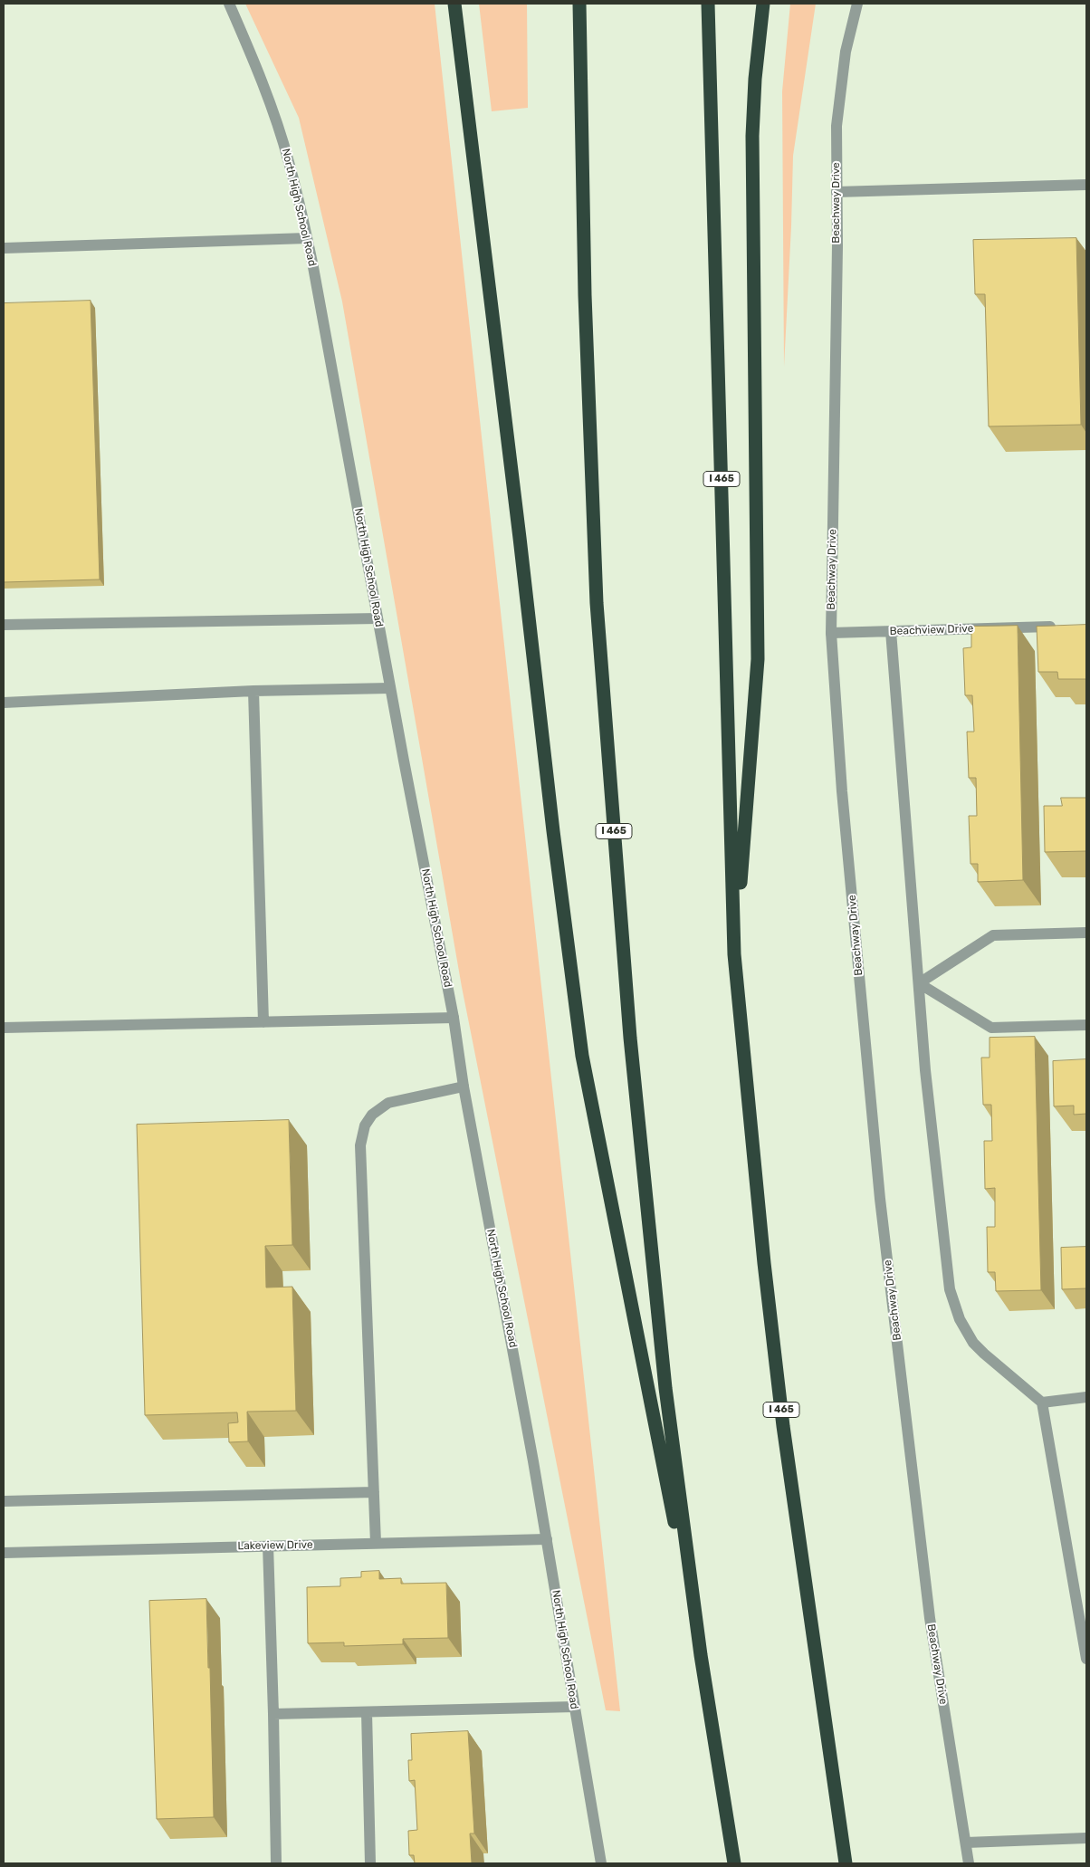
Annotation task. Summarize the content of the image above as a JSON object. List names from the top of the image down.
{
  "streets": {
    "highway": ["I 465"],
    "street": [
      "Beachway Drive",
      "North High School Road",
      "Beachview Drive",
      "Lakeview Drive"
    ]
  },
  "crossings": [
    ["Beachway Drive", "Beachview Drive"],
    ["North High School Road", "Lakeview Drive"]
  ]
}
